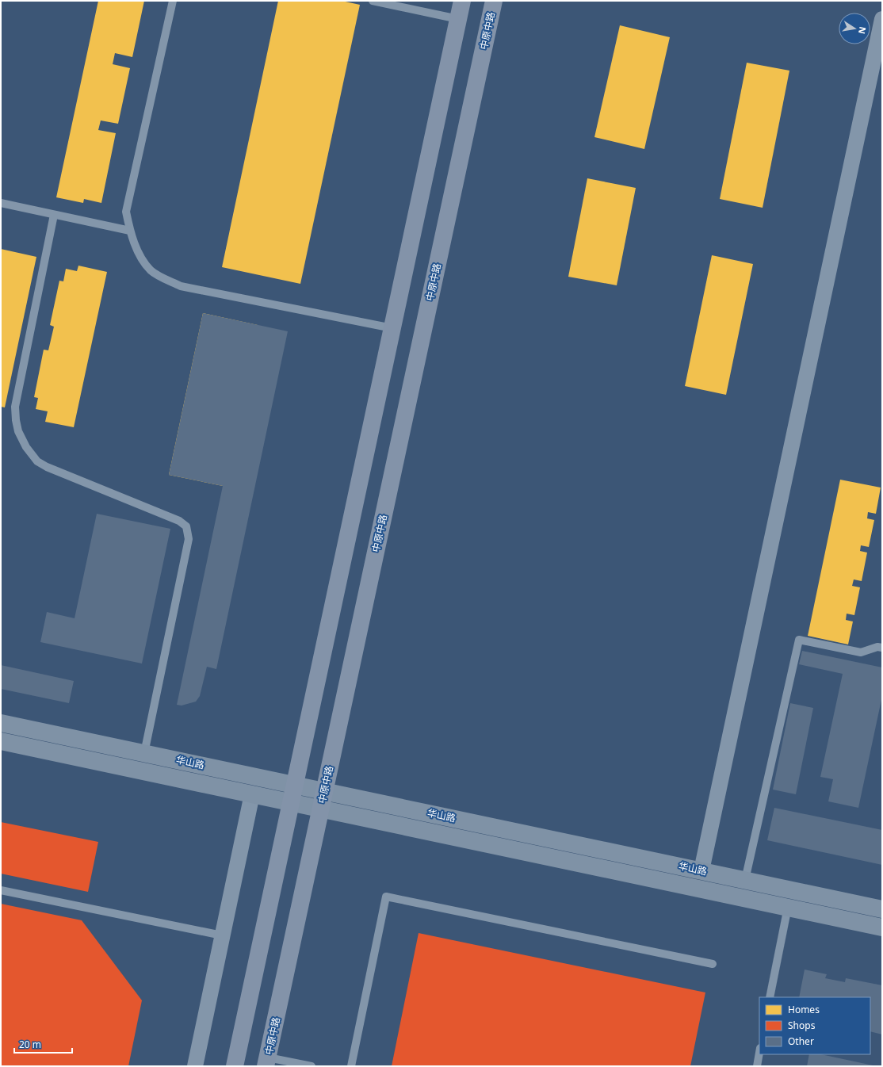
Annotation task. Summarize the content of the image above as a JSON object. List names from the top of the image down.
{
  "streets": {
    "main road": ["中原中路"],
    "street": ["华山路"]
  },
  "crossings": [
    ["中原中路", "华山路"]
  ],
  "legend": ["Homes", "Shops", "Other"],
  "scale_bar": "20 m",
  "north": "right"
}
